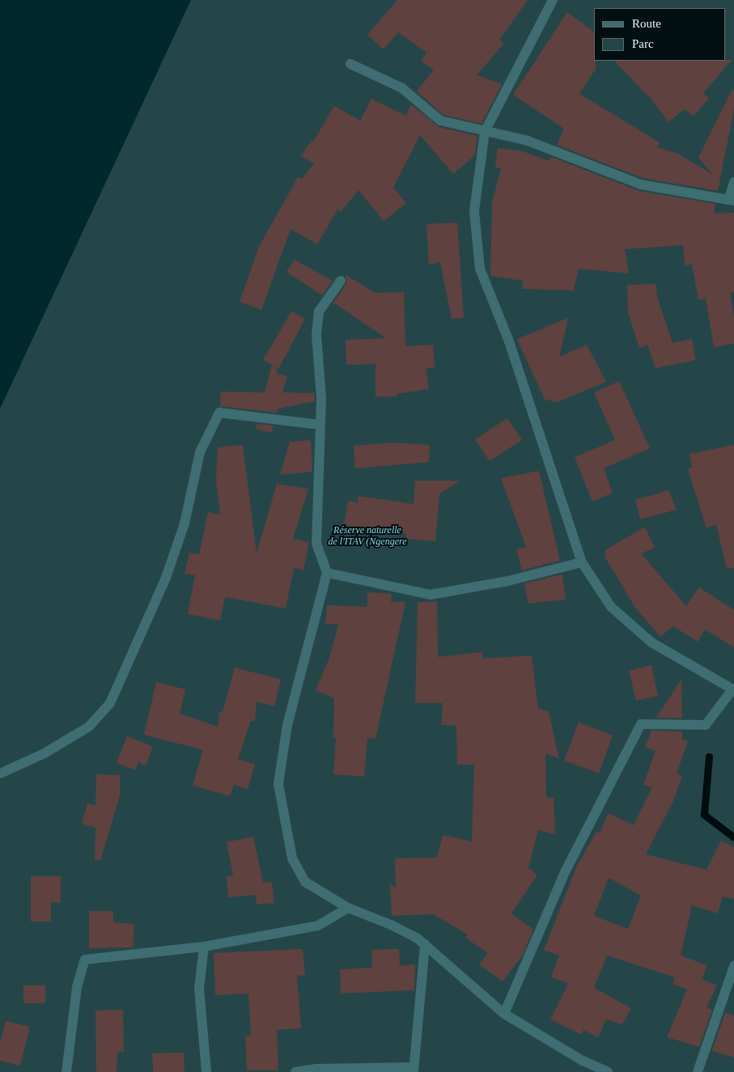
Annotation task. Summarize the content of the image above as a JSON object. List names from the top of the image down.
{
  "parks": ["Réserve naturelle de l'ITAV (Ngengere"],
  "legend": ["Route", "Parc"]
}
